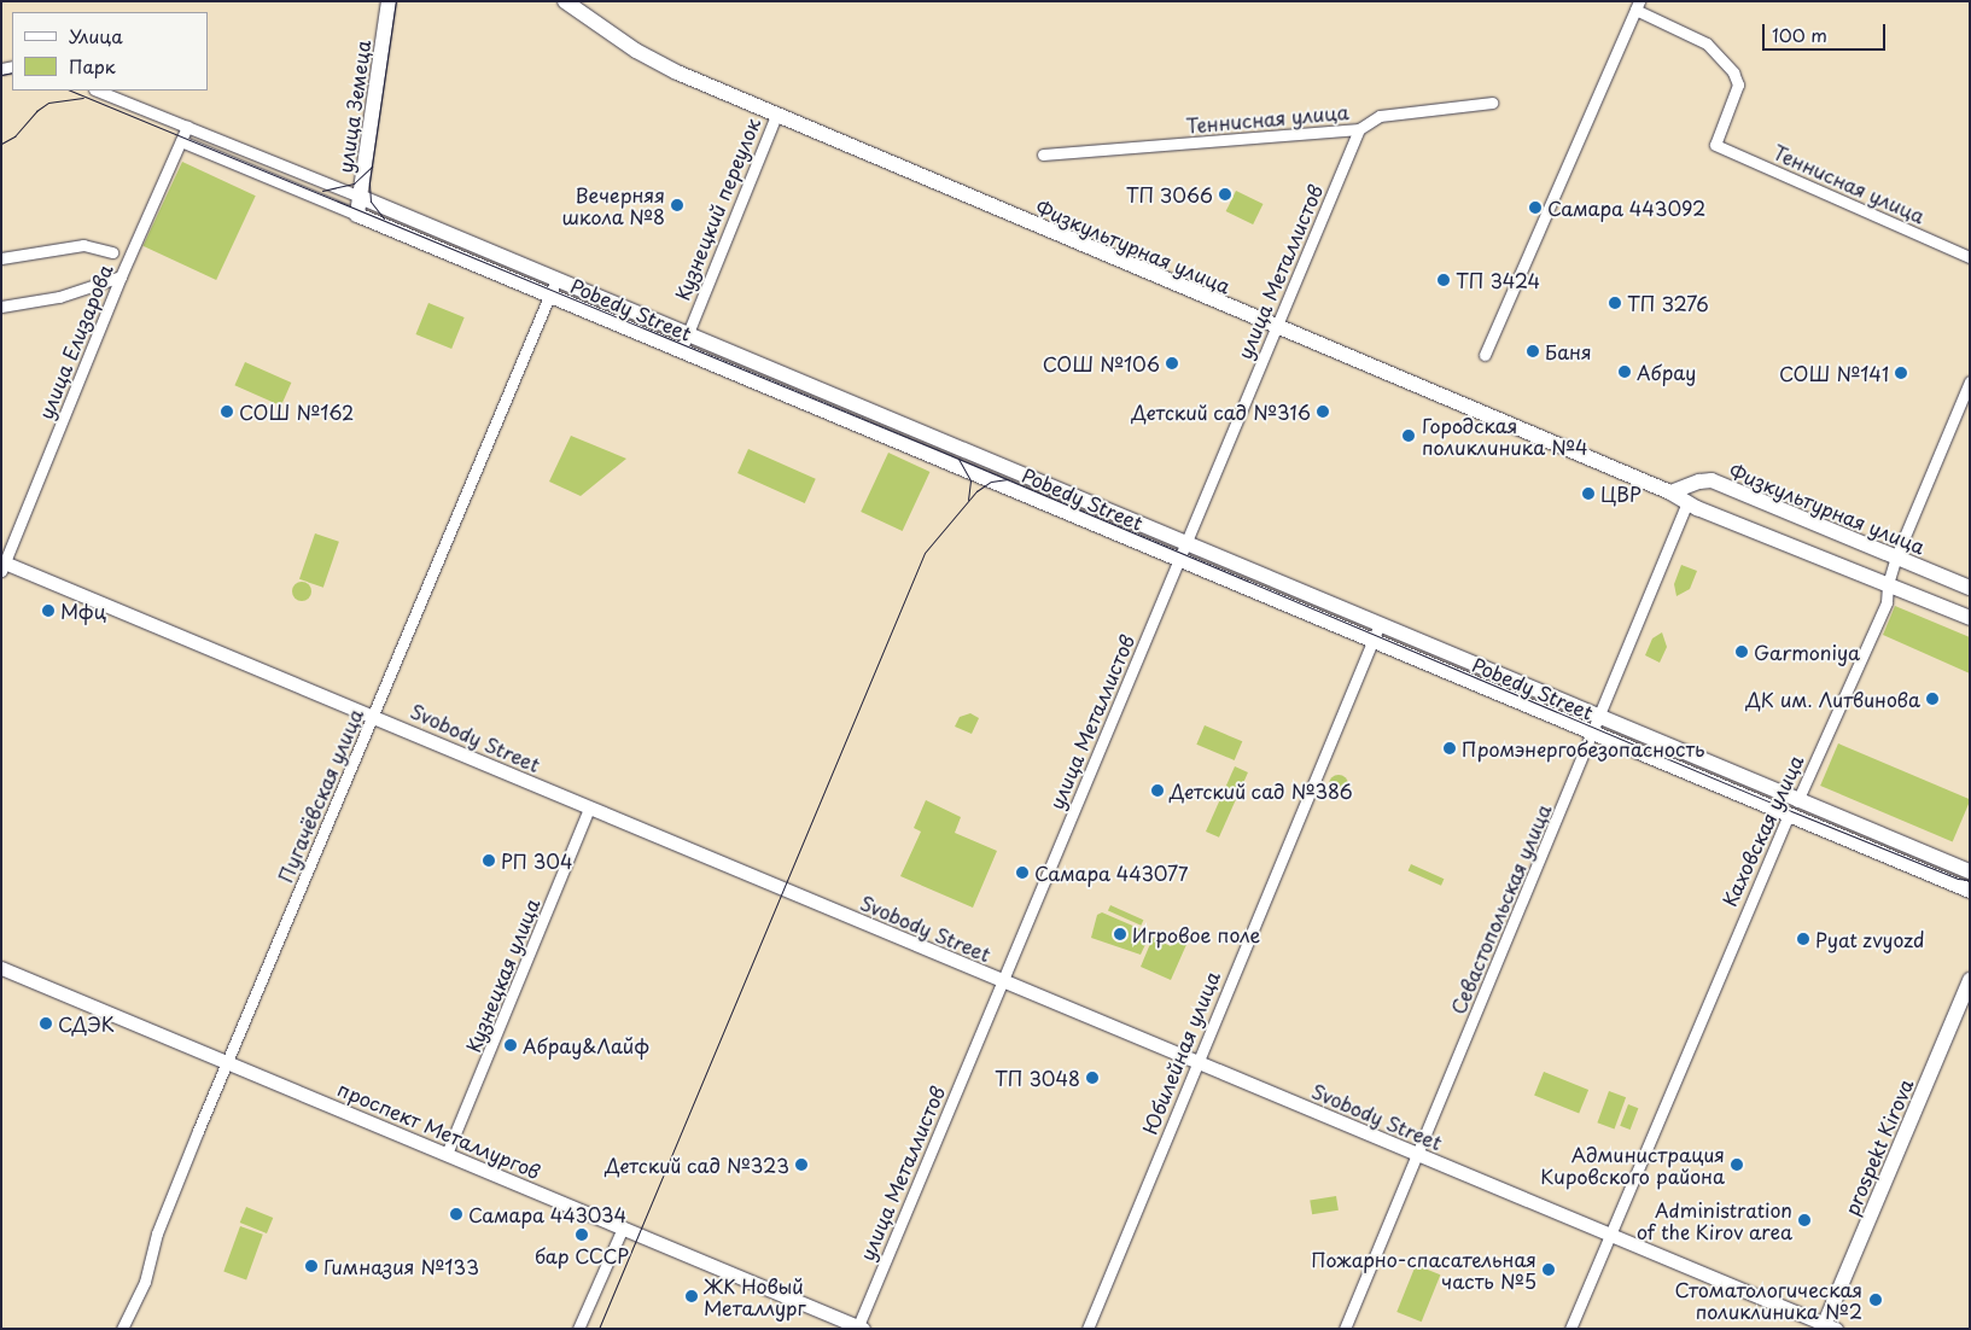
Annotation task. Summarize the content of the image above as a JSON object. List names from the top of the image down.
{
  "streets": {
    "main road": [
      "улица Земеца",
      "Физкультурная улица",
      "Pobedy Street",
      "Каховская улица",
      "prospekt Kirova"
    ],
    "street": [
      "Теннисная улица",
      "Кузнецкий переулок",
      "улица Металлистов",
      "улица Елизарова",
      "Svobody Street",
      "Пугачёвская улица",
      "Севастопольская улица",
      "Кузнецкая улица",
      "Юбилейная улица",
      "проспект Металлургов"
    ]
  },
  "crossings": [
    ["улица Земеца", "Pobedy Street"],
    ["Теннисная улица", "улица Металлистов"],
    ["Кузнецкий переулок", "Физкультурная улица"],
    ["Кузнецкий переулок", "Pobedy Street"],
    ["Физкультурная улица", "улица Металлистов"],
    ["Физкультурная улица", "Каховская улица"],
    ["Физкультурная улица", "Севастопольская улица"],
    ["улица Металлистов", "Pobedy Street"],
    ["улица Металлистов", "Svobody Street"],
    ["улица Металлистов", "проспект Металлургов"],
    ["Pobedy Street", "улица Елизарова"],
    ["Pobedy Street", "Пугачёвская улица"],
    ["Pobedy Street", "Каховская улица"],
    ["Pobedy Street", "Севастопольская улица"],
    ["Pobedy Street", "Юбилейная улица"],
    ["улица Елизарова", "Svobody Street"],
    ["Svobody Street", "Пугачёвская улица"],
    ["Svobody Street", "Каховская улица"],
    ["Svobody Street", "Севастопольская улица"],
    ["Svobody Street", "Кузнецкая улица"],
    ["Svobody Street", "Юбилейная улица"],
    ["Svobody Street", "prospekt Kirova"],
    ["Пугачёвская улица", "проспект Металлургов"],
    ["Кузнецкая улица", "проспект Металлургов"]
  ],
  "places": [
    "ТП 3066",
    "Вечерняя школа №8",
    "Самара 443092",
    "ТП 3424",
    "ТП 3276",
    "Баня",
    "СОШ №106",
    "Абрау",
    "СОШ №141",
    "СОШ №162",
    "Детский сад №316",
    "Городская поликлиника №4",
    "ЦВР",
    "Мфц",
    "Garmoniya",
    "ДК им. Литвинова",
    "Промэнергобезопасность",
    "Детский сад №386",
    "РП 304",
    "Самара 443077",
    "Игровое поле",
    "Pyat zvyozd",
    "СДЭК",
    "Абрау&Лайф",
    "ТП 3048",
    "Детский сад №323",
    "Администрация Кировского района",
    "Самара 443034",
    "Administration of the Kirov area",
    "бар СССР",
    "Гимназия №133",
    "Пожарно-спасательная часть №5",
    "ЖК Новый Металлург",
    "Стоматологическая поликлиника №2"
  ],
  "legend": ["Улица", "Парк"],
  "scale_bar": "100 m"
}
